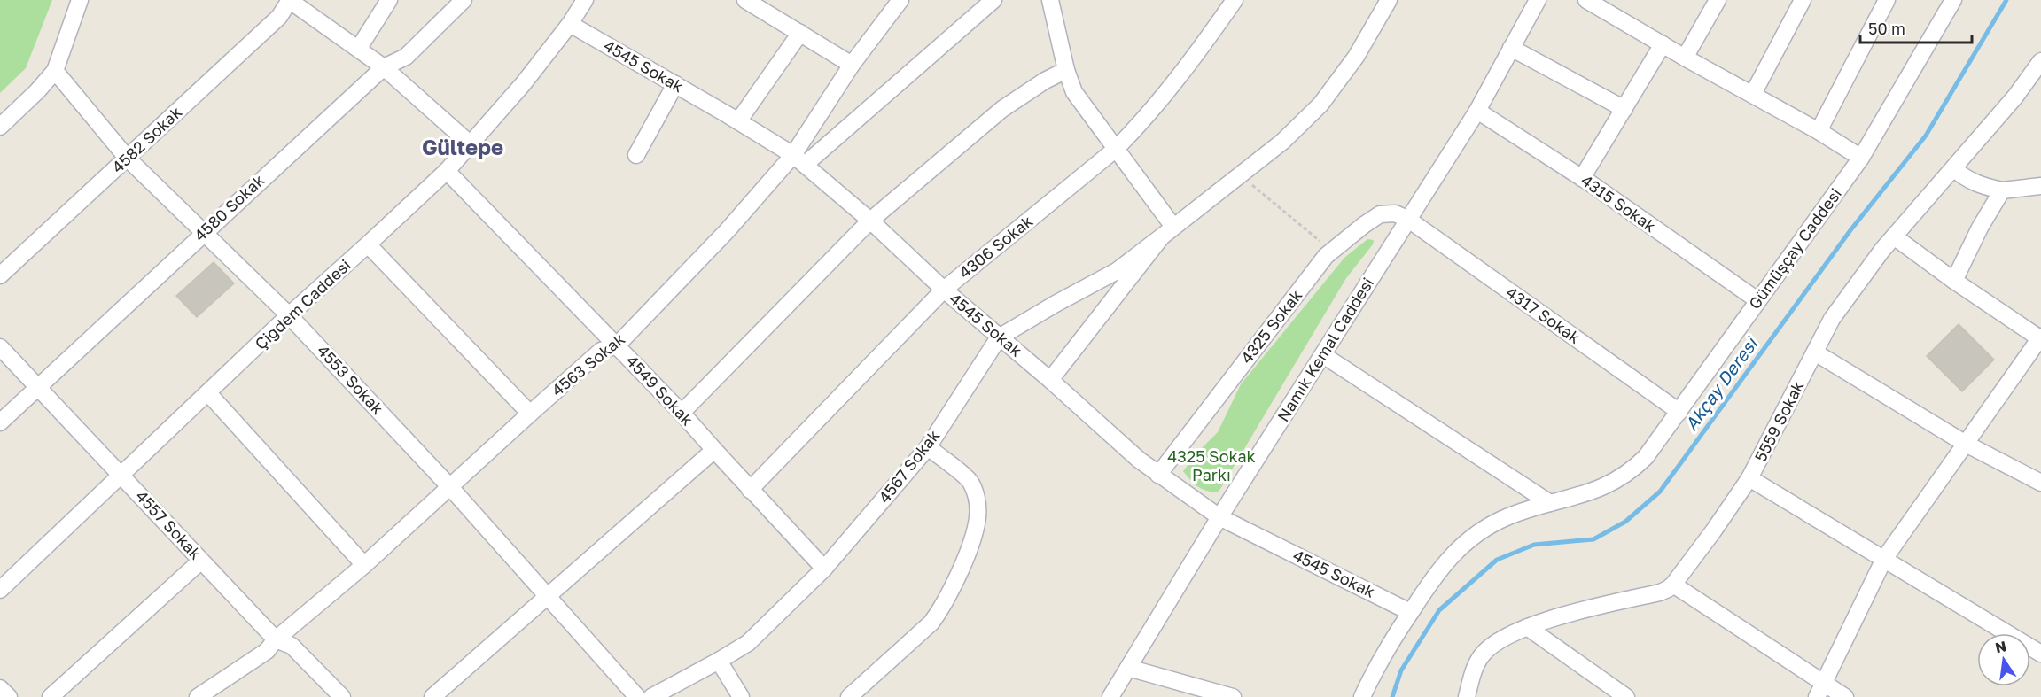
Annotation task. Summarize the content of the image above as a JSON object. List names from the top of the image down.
{
  "streets": {
    "street": [
      "4545 Sokak",
      "4582 Sokak",
      "4315 Sokak",
      "4580 Sokak",
      "4306 Sokak",
      "Gümüşçay Caddesi",
      "Çiğdem Caddesi",
      "4317 Sokak",
      "4325 Sokak",
      "Namık Kemal Caddesi",
      "4563 Sokak",
      "4553 Sokak",
      "4549 Sokak",
      "5559 Sokak",
      "4567 Sokak",
      "4557 Sokak"
    ]
  },
  "crossings": [
    ["4545 Sokak", "4306 Sokak"],
    ["4545 Sokak", "Gümüşçay Caddesi"],
    ["4545 Sokak", "Çiğdem Caddesi"],
    ["4545 Sokak", "4325 Sokak"],
    ["4545 Sokak", "Namık Kemal Caddesi"],
    ["4545 Sokak", "4563 Sokak"],
    ["4545 Sokak", "4567 Sokak"],
    ["4582 Sokak", "4553 Sokak"],
    ["4315 Sokak", "Gümüşçay Caddesi"],
    ["4315 Sokak", "Namık Kemal Caddesi"],
    ["4580 Sokak", "4553 Sokak"],
    ["4580 Sokak", "4557 Sokak"],
    ["4306 Sokak", "4549 Sokak"],
    ["Gümüşçay Caddesi", "4317 Sokak"],
    ["Çiğdem Caddesi", "4553 Sokak"],
    ["Çiğdem Caddesi", "4549 Sokak"],
    ["Çiğdem Caddesi", "4557 Sokak"],
    ["4317 Sokak", "4325 Sokak"],
    ["4317 Sokak", "Namık Kemal Caddesi"],
    ["4325 Sokak", "Namık Kemal Caddesi"],
    ["4563 Sokak", "4553 Sokak"],
    ["4563 Sokak", "4549 Sokak"],
    ["4563 Sokak", "4557 Sokak"],
    ["4549 Sokak", "4567 Sokak"]
  ],
  "districts": ["Gültepe"],
  "water": ["Akçay Deresi"],
  "parks": ["4325 Sokak Parkı"],
  "scale_bar": "50 m",
  "north": "top"
}
